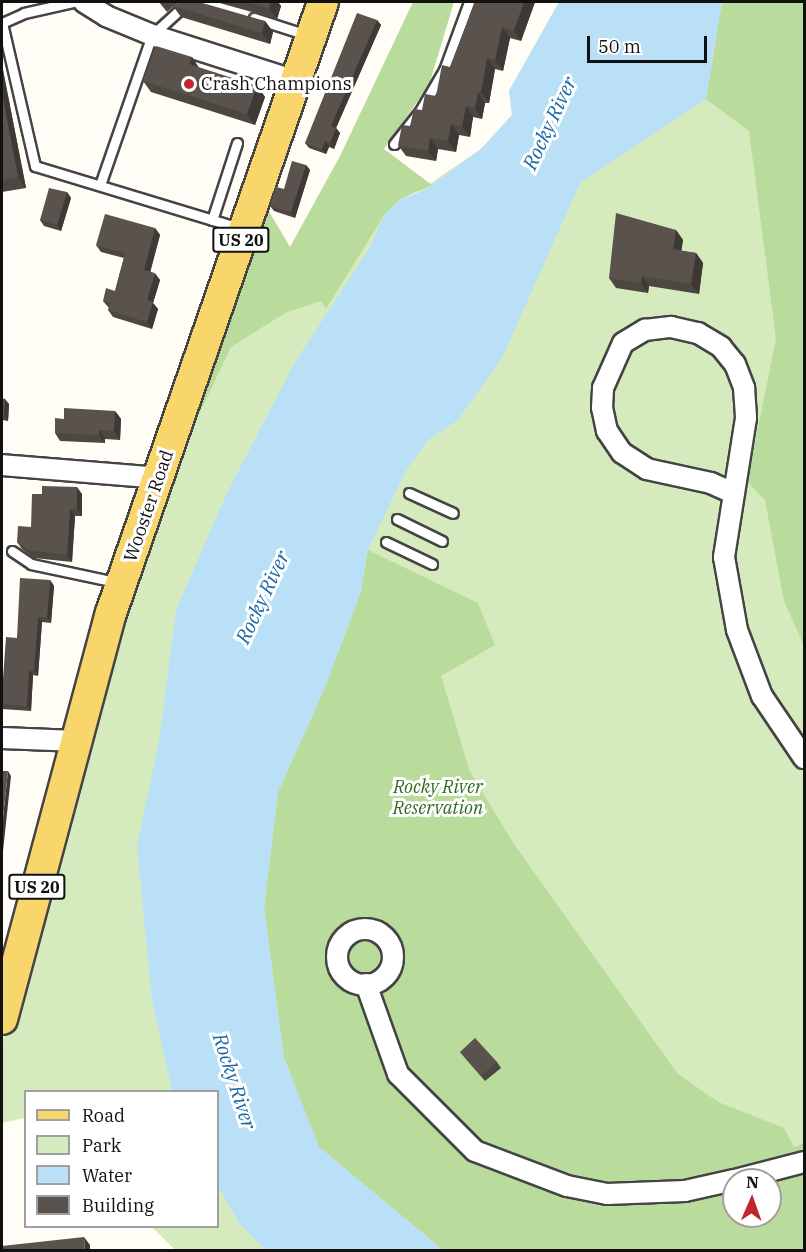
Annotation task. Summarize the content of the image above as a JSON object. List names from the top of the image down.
{
  "streets": {
    "main road": ["US 20", "Wooster Road"]
  },
  "water": ["Rocky River"],
  "parks": ["Rocky River Reservation"],
  "places": ["Crash Champions"],
  "legend": [
    "Road",
    "Park",
    "Water",
    "Building"
  ],
  "scale_bar": "50 m",
  "north": "top"
}
